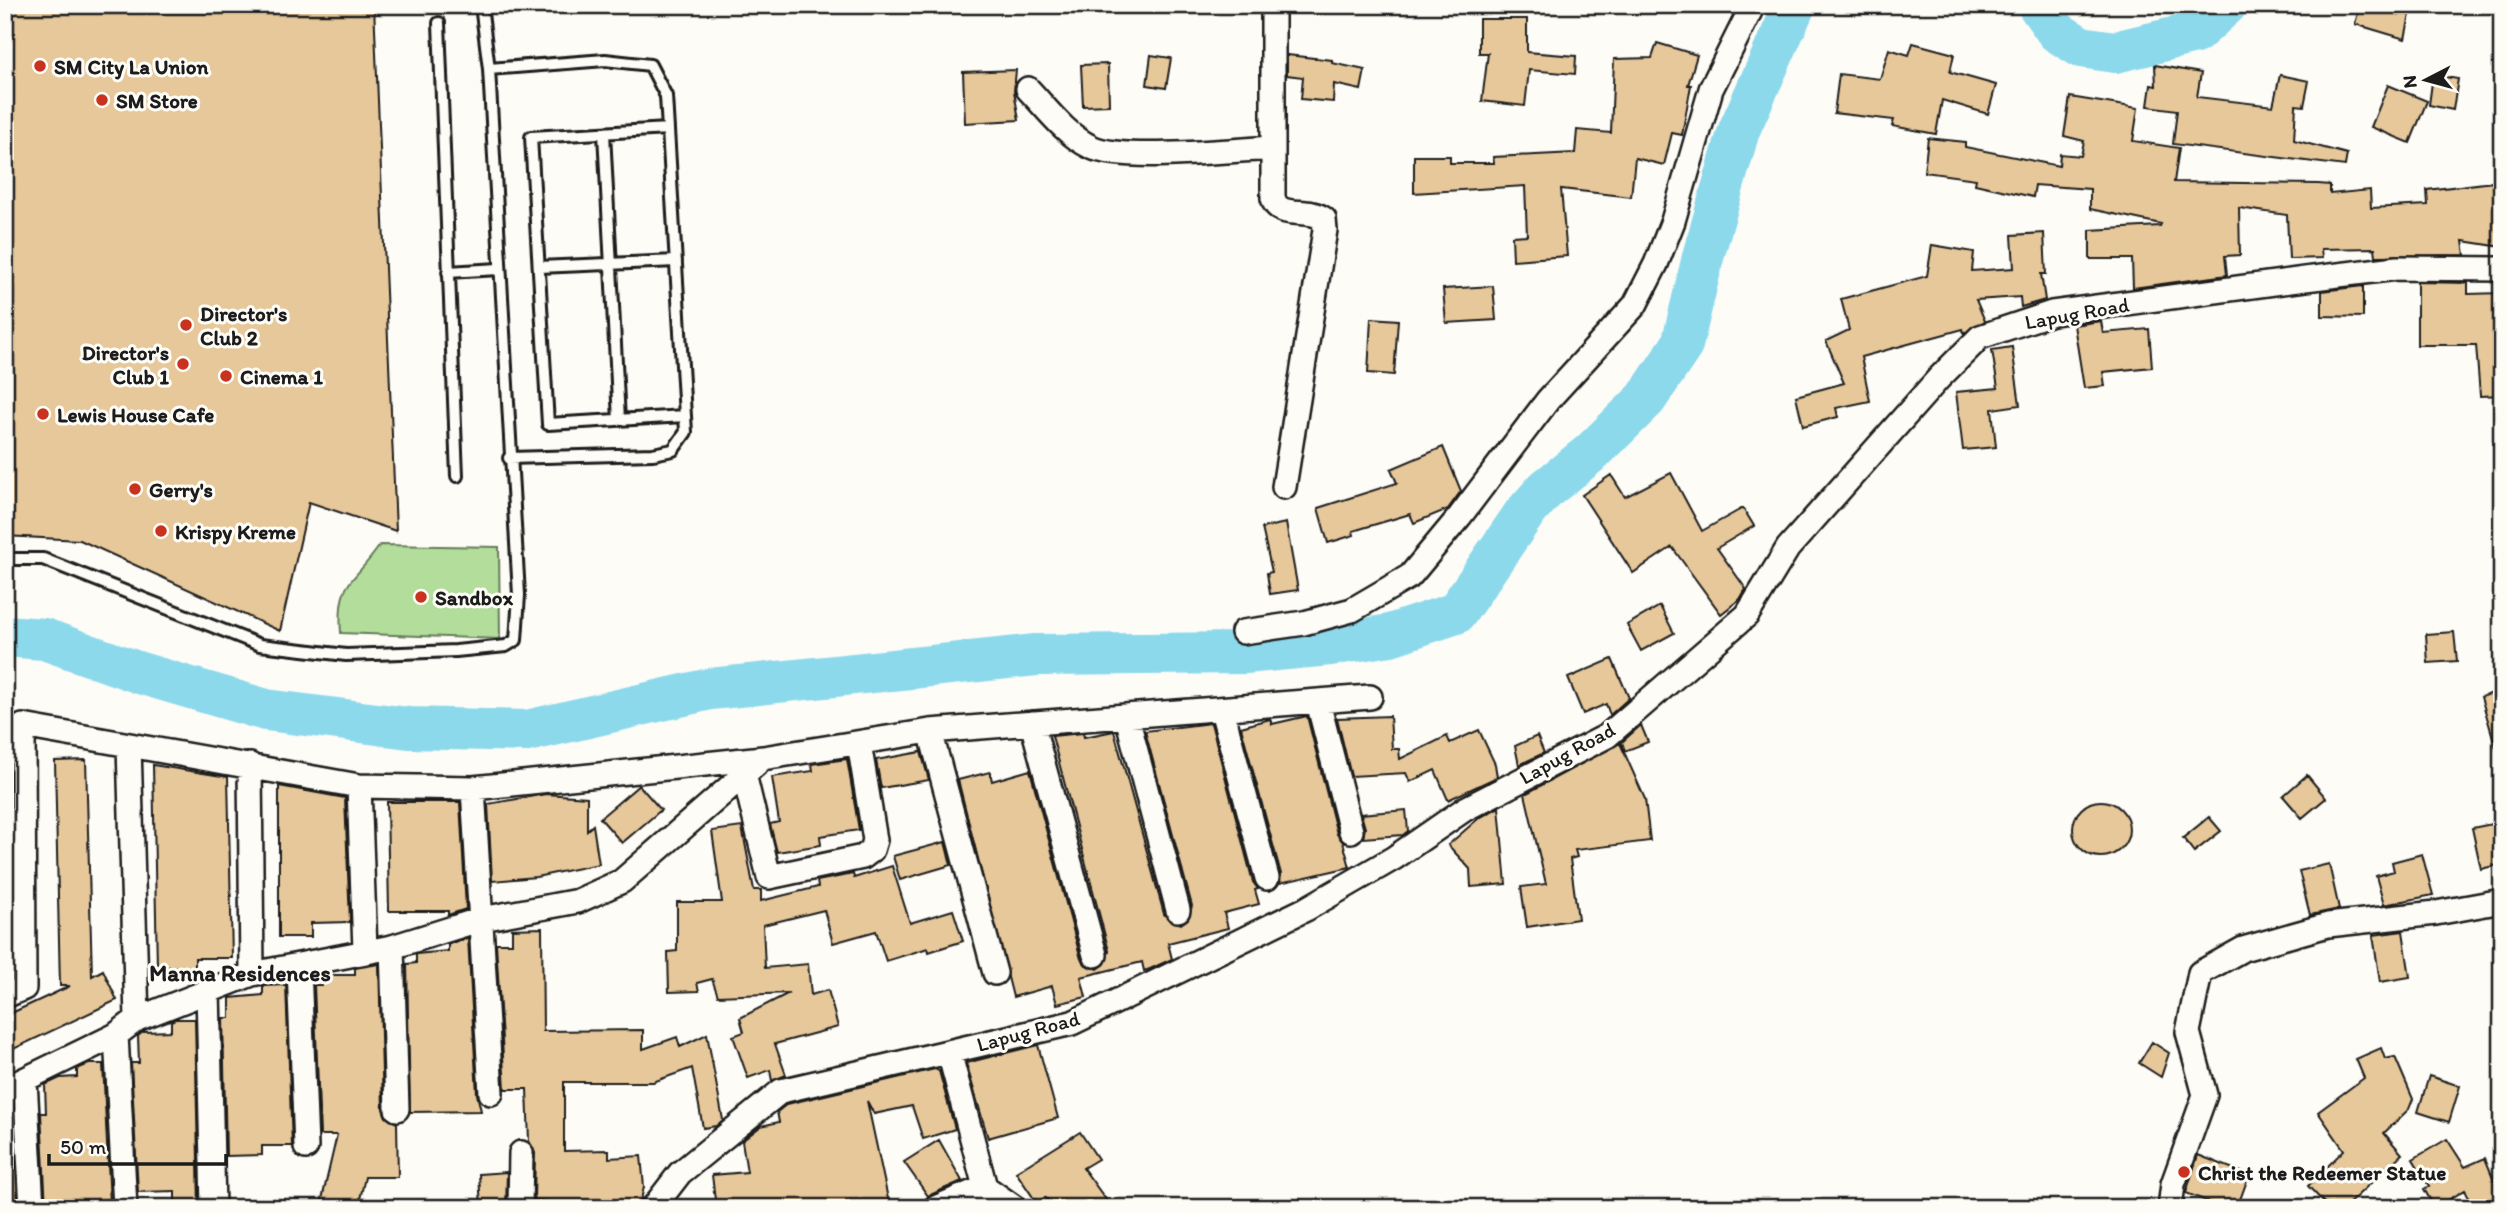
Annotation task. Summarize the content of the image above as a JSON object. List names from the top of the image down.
{
  "streets": {
    "street": ["Lapug Road"]
  },
  "districts": ["Manna Residences"],
  "places": [
    "SM City La Union",
    "SM Store",
    "Director's Club 2",
    "Director's Club 1",
    "Cinema 1",
    "Lewis House Cafe",
    "Gerry's",
    "Krispy Kreme",
    "Sandbox",
    "Christ the Redeemer Statue"
  ],
  "scale_bar": "50 m",
  "north": "left"
}
